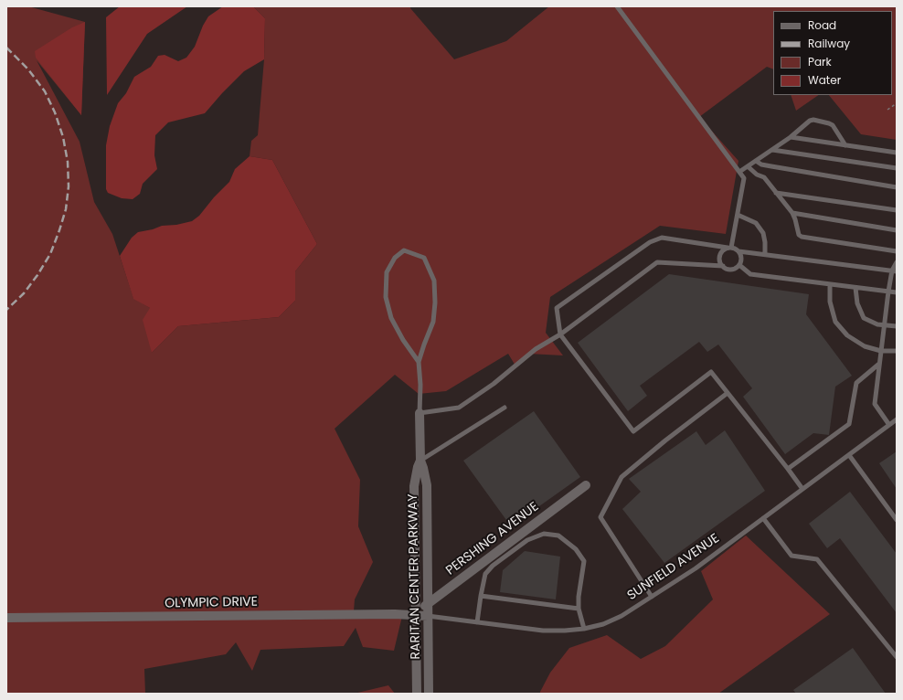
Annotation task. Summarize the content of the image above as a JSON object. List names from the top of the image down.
{
  "streets": {
    "street": ["PERSHING AVENUE", "RARITAN CENTER PARKWAY", "OLYMPIC DRIVE"],
    "lane": ["SUNFIELD AVENUE"]
  },
  "crossings": [
    ["PERSHING AVENUE", "RARITAN CENTER PARKWAY"],
    ["PERSHING AVENUE", "OLYMPIC DRIVE"],
    ["SUNFIELD AVENUE", "RARITAN CENTER PARKWAY"],
    ["SUNFIELD AVENUE", "OLYMPIC DRIVE"],
    ["RARITAN CENTER PARKWAY", "OLYMPIC DRIVE"]
  ],
  "legend": [
    "Road",
    "Railway",
    "Park",
    "Water"
  ]
}
